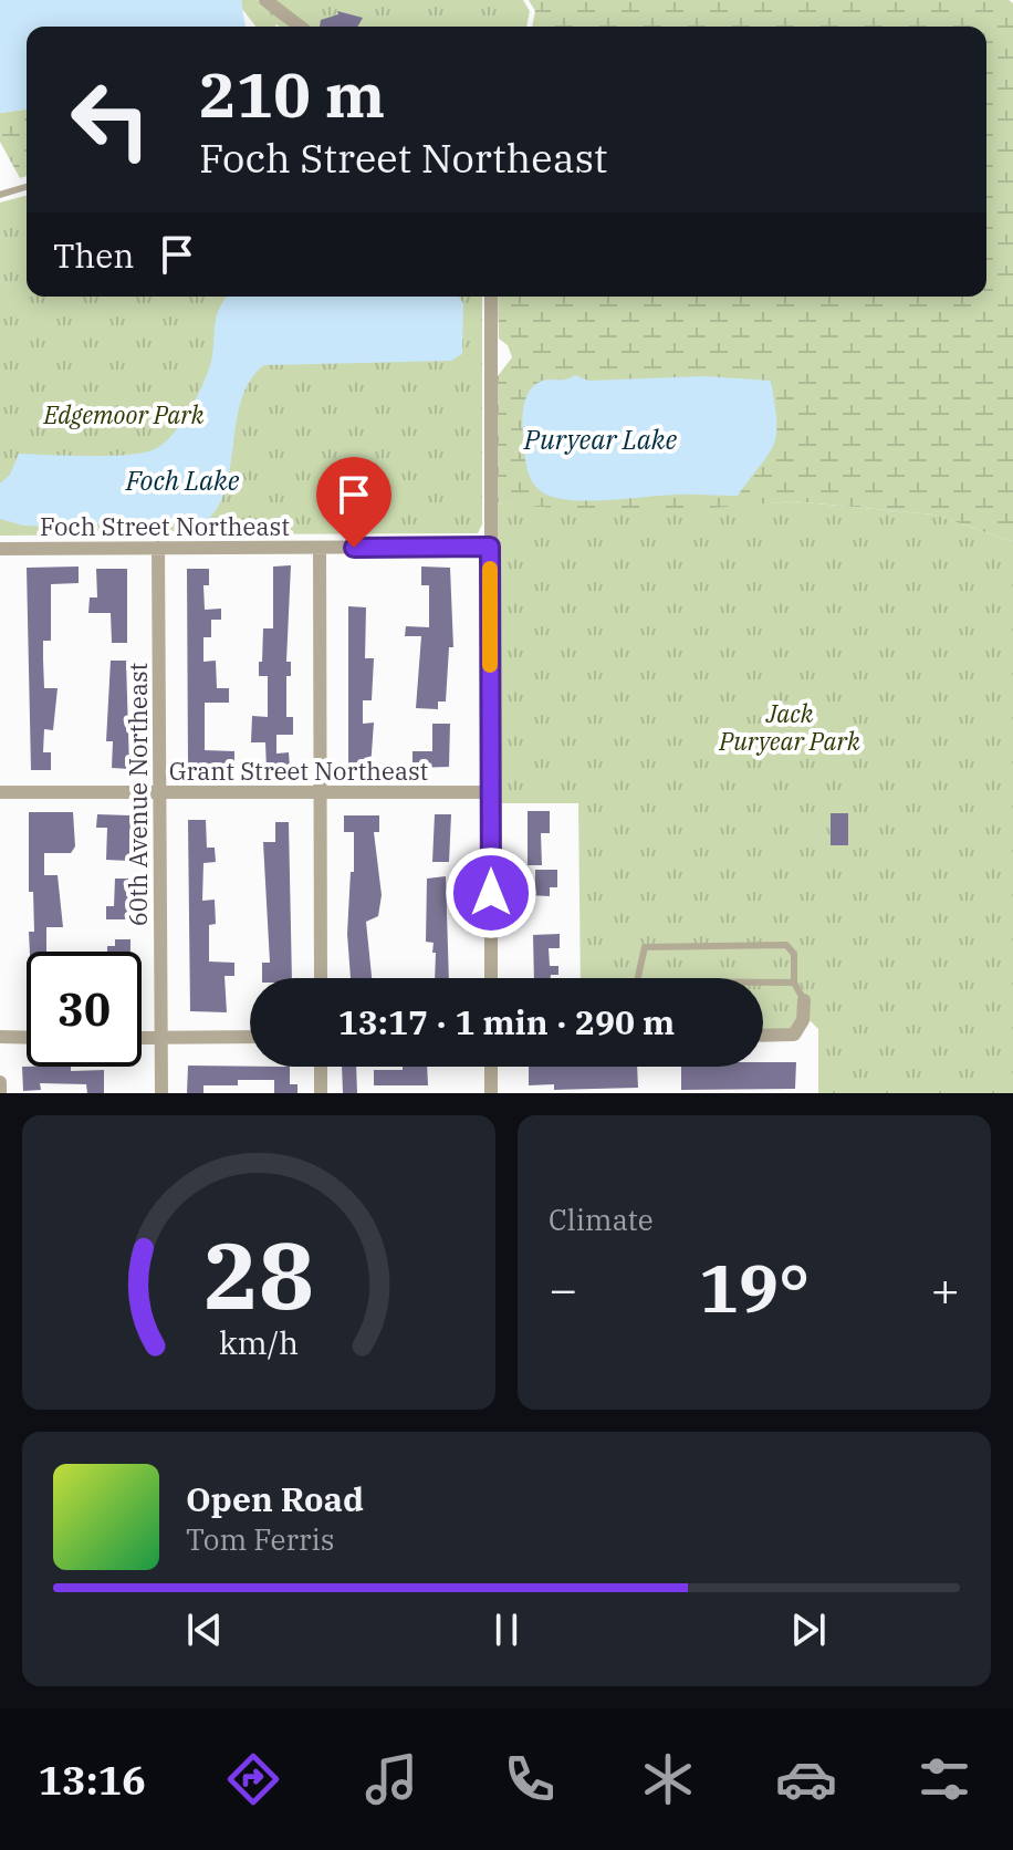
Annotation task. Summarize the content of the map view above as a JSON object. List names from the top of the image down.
{
  "streets": {
    "street": ["Foch Street Northeast", "Grant Street Northeast", "60th Avenue Northeast"]
  },
  "crossings": [
    ["Foch Street Northeast", "60th Avenue Northeast"],
    ["Grant Street Northeast", "60th Avenue Northeast"]
  ],
  "water": ["Puryear Lake", "Foch Lake"],
  "parks": ["Edgemoor Park", "Jack Puryear Park"],
  "page": {
    "turn": ["210 m", "Foch Street Northeast"],
    "then": "Then",
    "limit": "30",
    "trip": "13:17 · 1 min · 290 m",
    "tile": "Climate",
    "heat": ["−", "19°", "+"],
    "song": ["Open Road", "Tom Ferris"],
    "tabs": "13:16",
    "gauge": ["28", "km/h"]
  }
}
